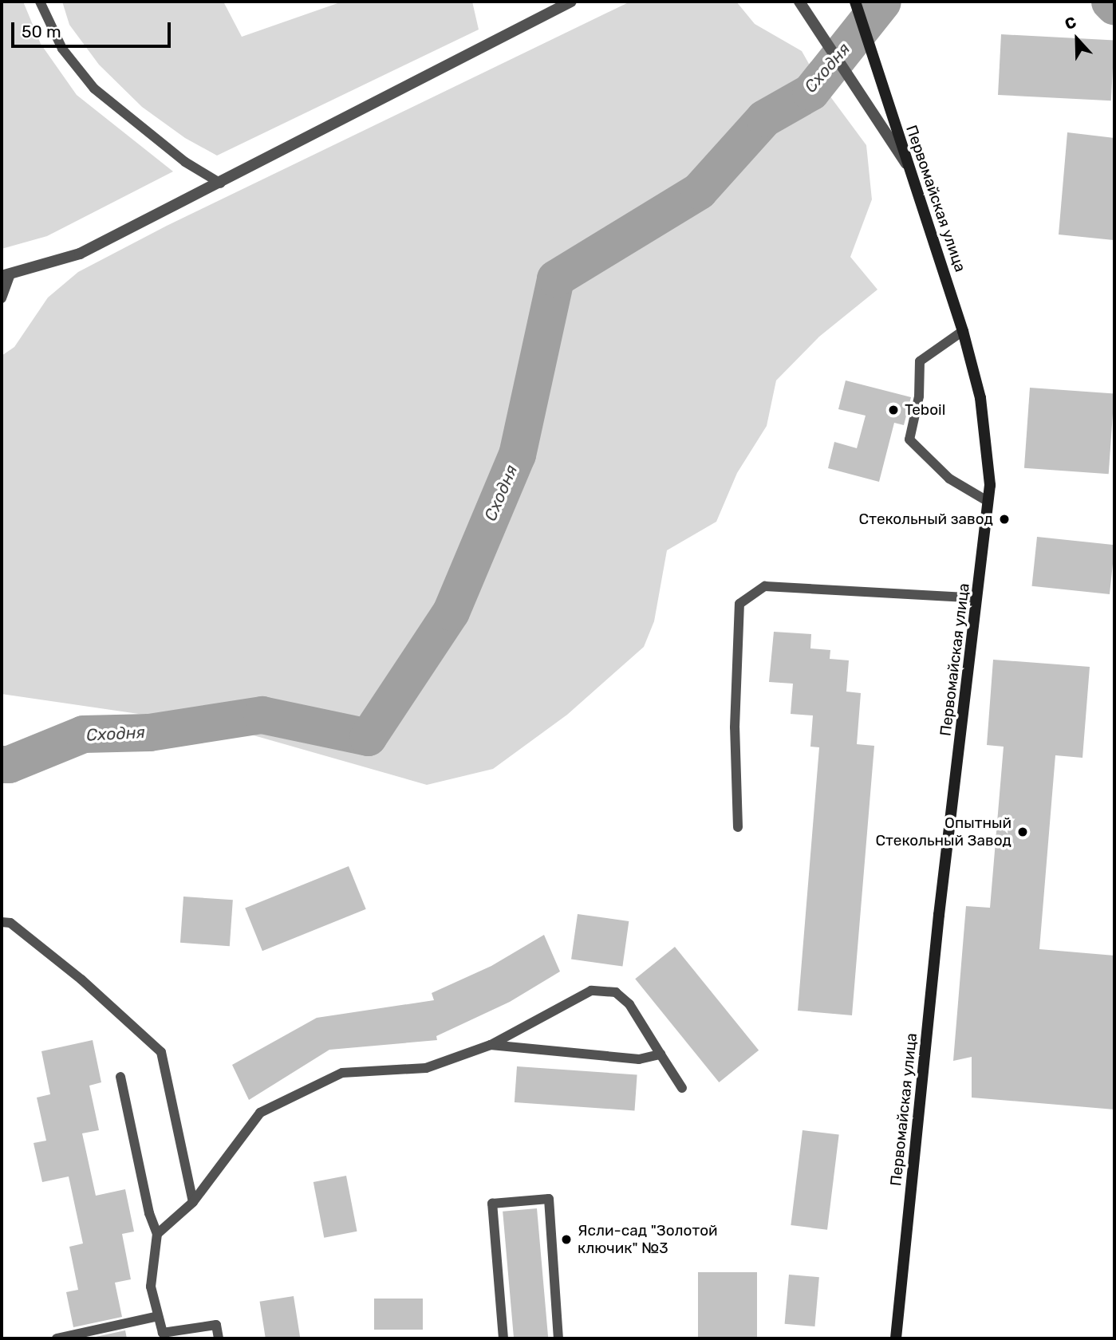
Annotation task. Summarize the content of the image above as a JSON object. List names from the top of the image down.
{
  "streets": {
    "main road": ["Первомайская улица"]
  },
  "water": ["Сходня"],
  "places": [
    "Teboil",
    "Стекольный завод",
    "Опытный Стекольный Завод",
    "Ясли-сад \"Золотой ключик\" №3"
  ],
  "scale_bar": "50 m",
  "north": "top"
}
